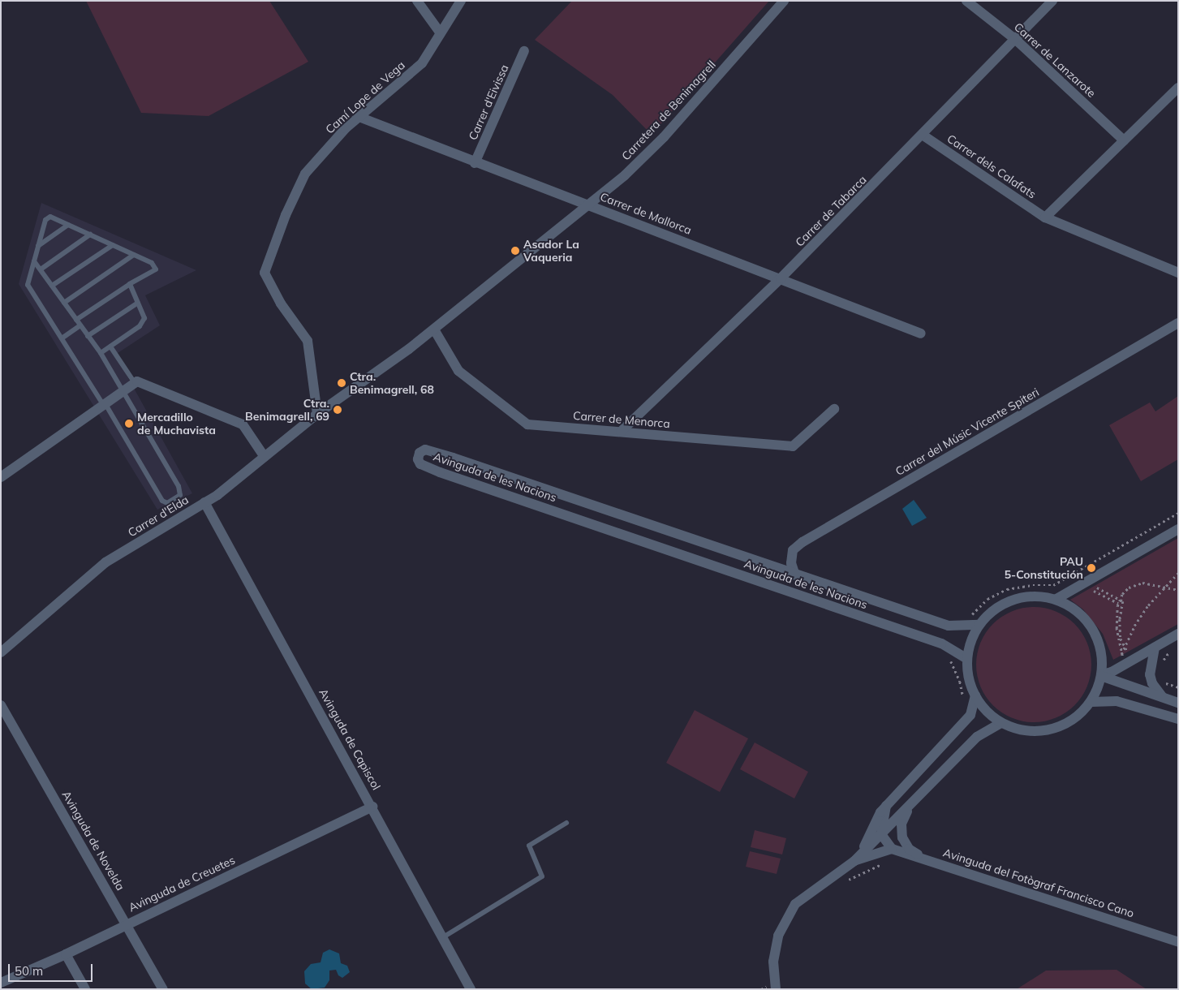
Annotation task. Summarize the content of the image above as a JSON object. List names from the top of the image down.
{
  "streets": {
    "street": [
      "Carrer de Lanzarote",
      "Camí Lope de Vega",
      "Carrer d'Eivissa",
      "Carretera de Benimagrell",
      "Carrer dels Calafats",
      "Carrer de Tabarca",
      "Carrer de Mallorca",
      "Carrer de Menorca",
      "Carrer del Músic Vicente Spiteri",
      "Avinguda de les Nacions",
      "Carrer d'Elda",
      "Avinguda de Capiscol",
      "Avinguda de Novelda",
      "Avinguda del Fotògraf Francisco Cano",
      "Avinguda de Creuetes"
    ]
  },
  "crossings": [
    ["Carrer de Lanzarote", "Carrer de Tabarca"],
    ["Camí Lope de Vega", "Carrer de Mallorca"],
    ["Camí Lope de Vega", "Carrer d'Elda"],
    ["Carrer d'Eivissa", "Carrer de Mallorca"],
    ["Carretera de Benimagrell", "Carrer de Mallorca"],
    ["Carretera de Benimagrell", "Carrer de Menorca"],
    ["Carretera de Benimagrell", "Carrer d'Elda"],
    ["Carrer dels Calafats", "Carrer de Tabarca"],
    ["Carrer de Tabarca", "Carrer de Mallorca"],
    ["Carrer de Tabarca", "Carrer de Menorca"],
    ["Carrer del Músic Vicente Spiteri", "Avinguda de les Nacions"],
    ["Carrer d'Elda", "Avinguda de Capiscol"],
    ["Avinguda de Capiscol", "Avinguda de Creuetes"],
    ["Avinguda de Novelda", "Avinguda de Creuetes"]
  ],
  "places": [
    "Asador La Vaqueria",
    "Ctra. Benimagrell, 68",
    "Ctra. Benimagrell, 69",
    "Mercadillo de Muchavista",
    "PAU 5-Constitución"
  ],
  "scale_bar": "50 m"
}
